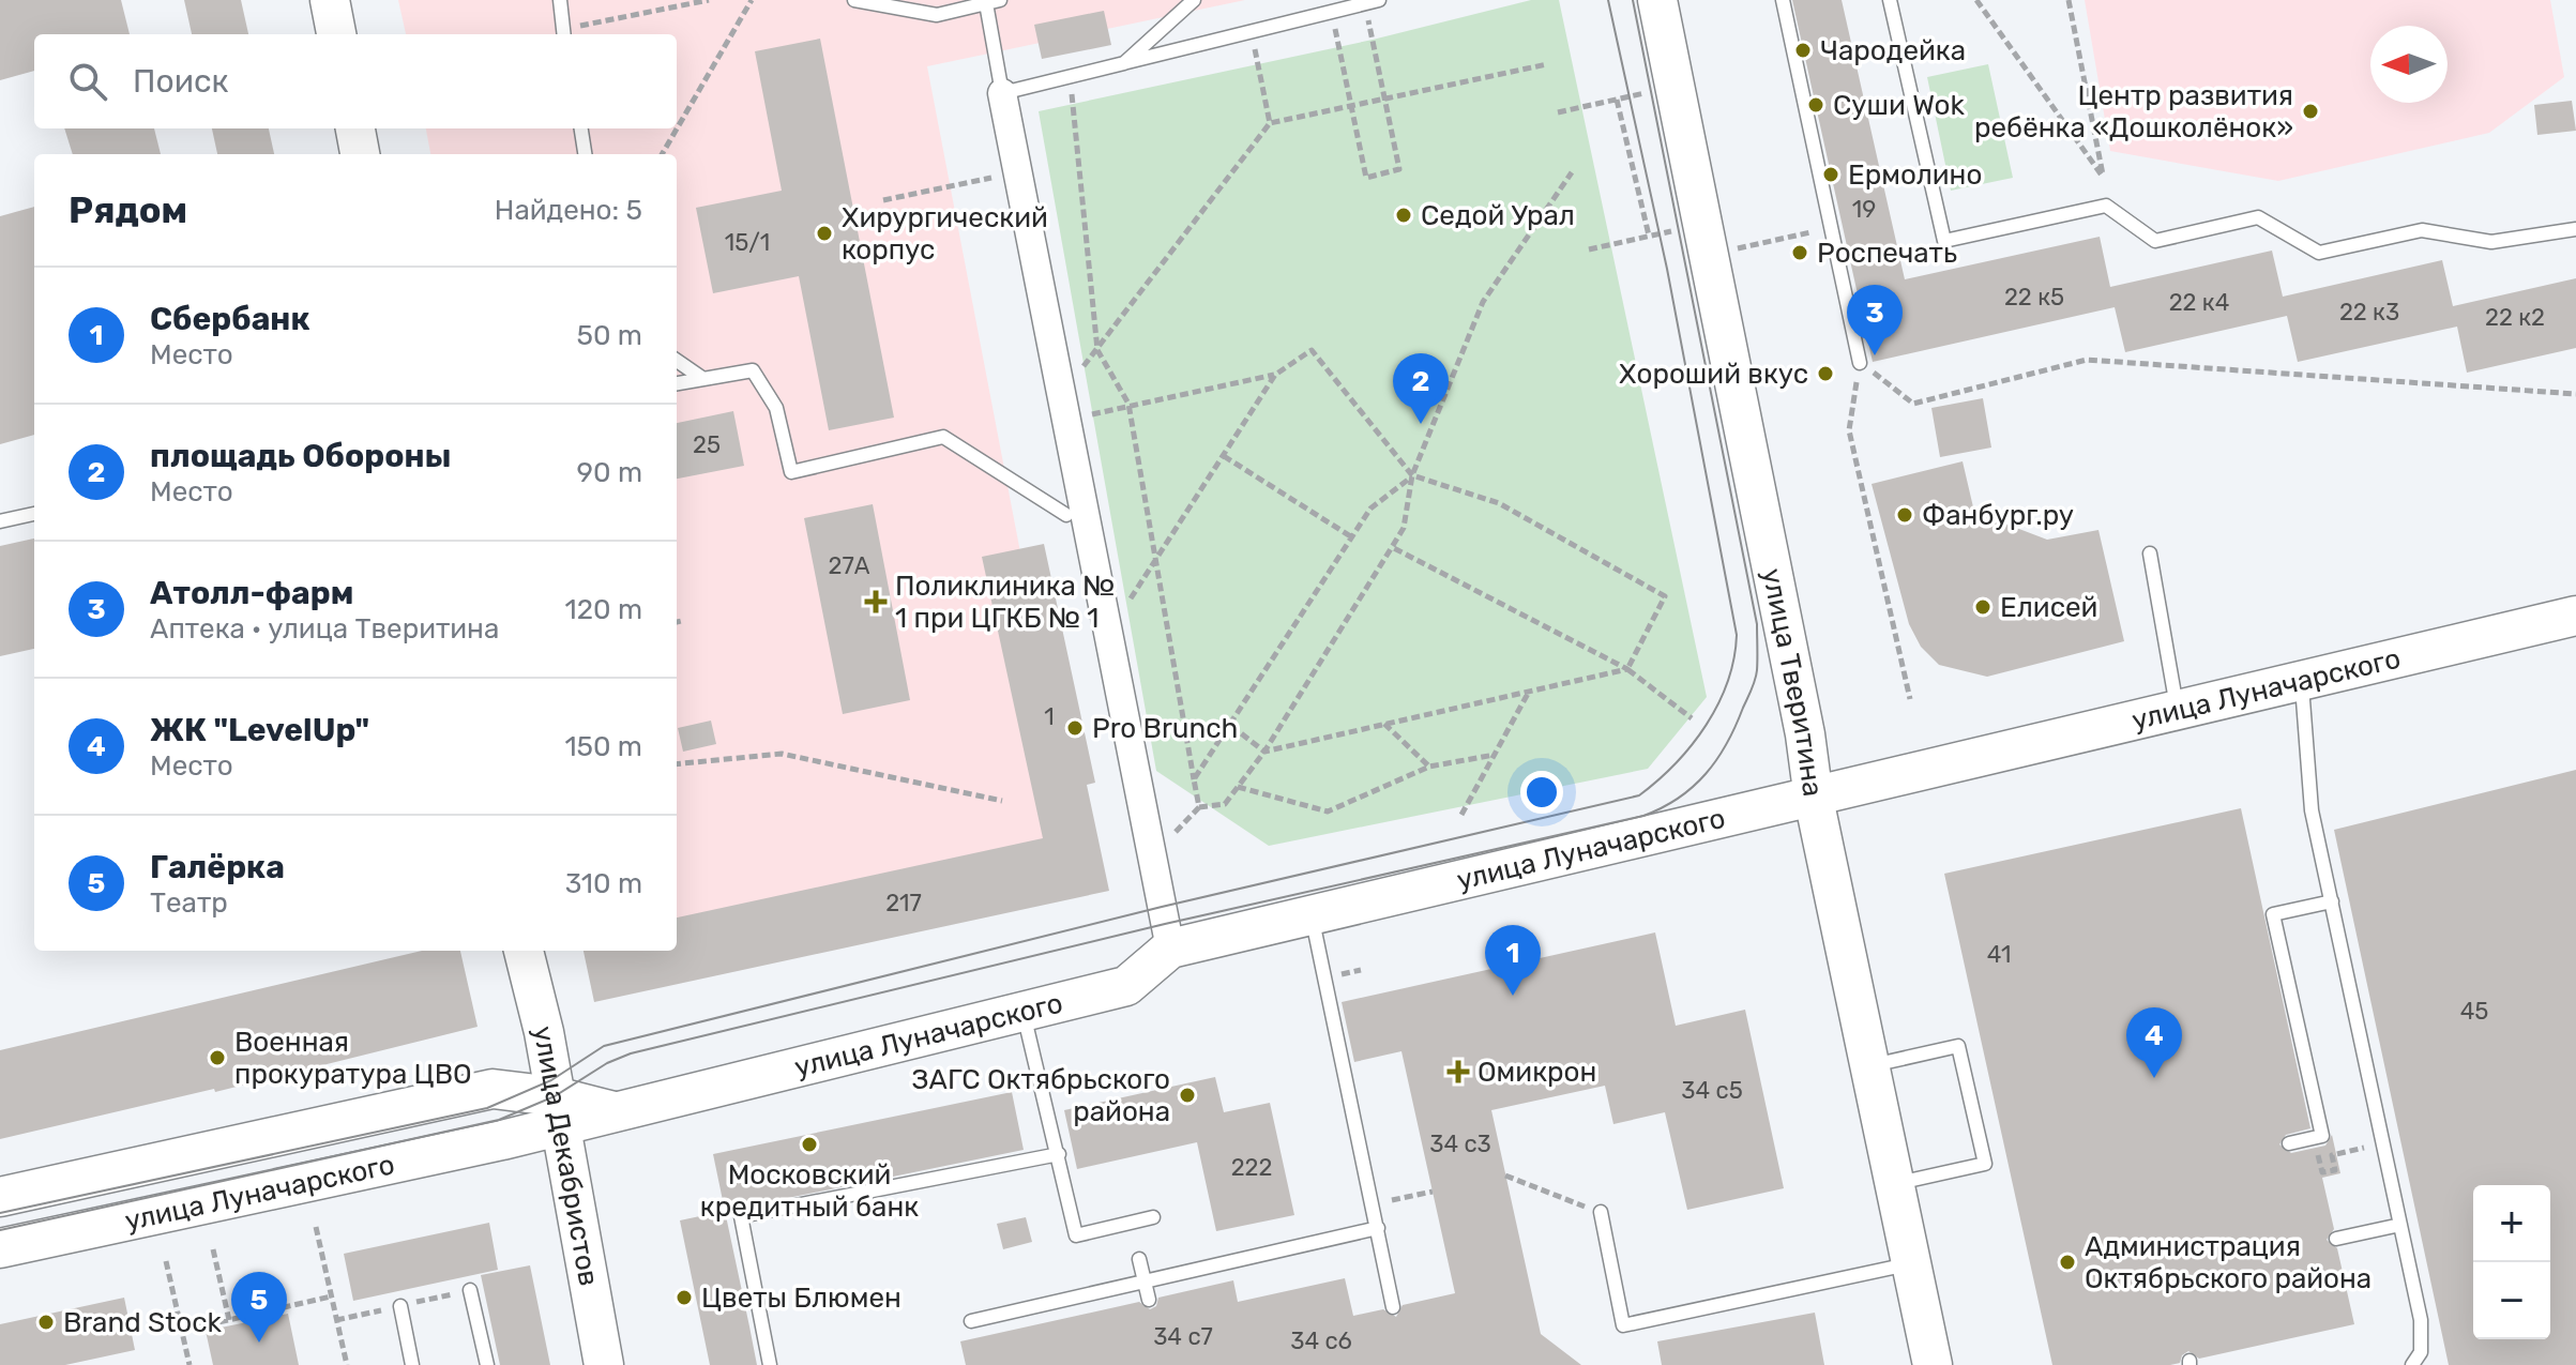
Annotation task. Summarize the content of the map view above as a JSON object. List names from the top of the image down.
{
  "streets": {
    "street": ["улица Тверитина", "улица Луначарского", "улица Декабристов"]
  },
  "crossings": [
    ["улица Тверитина", "улица Луначарского"],
    ["улица Луначарского", "улица Декабристов"]
  ],
  "places": {
    "other": [
      "Чародейка",
      "Суши Wok",
      "Центр развития ребёнка «Дошколёнок»",
      "Ермолино",
      "Седой Урал",
      "Хирургический корпус",
      "Роспечать",
      "Хороший вкус",
      "Фанбург.ру",
      "Елисей",
      "Pro Brunch",
      "Военная прокуратура ЦВО",
      "ЗАГС Октябрьского района",
      "Московский кредитный банк",
      "Администрация Октябрьского района",
      "Цветы Блюмен",
      "Brand Stock"
    ],
    "health": ["Поликлиника № 1 при ЦГКБ № 1", "Омикрон"]
  },
  "house_numbers": [
    "19",
    "15/1",
    "22 к5",
    "22 к4",
    "22 к3",
    "22 к2",
    "25",
    "27А",
    "1",
    "217",
    "41",
    "45",
    "34 с5",
    "34 с3",
    "222",
    "34 с7",
    "34 с6"
  ],
  "north": "left",
  "page": {
    "search": "Поиск",
    "heading": ["Рядом", "Найдено: 5"],
    "list": [
      {
        "mark": "1",
        "name": "Сбербанк",
        "note": "Место",
        "value": "50 m"
      },
      {
        "mark": "2",
        "name": "площадь Обороны",
        "note": "Место",
        "value": "90 m"
      },
      {
        "mark": "3",
        "name": "Атолл-фарм",
        "note": "Аптека · улица Тверитина",
        "value": "120 m"
      },
      {
        "mark": "4",
        "name": "ЖК \"LevelUp\"",
        "note": "Место",
        "value": "150 m"
      },
      {
        "mark": "5",
        "name": "Галёрка",
        "note": "Театр",
        "value": "310 m"
      }
    ],
    "pins": [
      "3",
      "2",
      "1",
      "4",
      "5"
    ],
    "map_buttons": ["+", "−"]
  }
}
